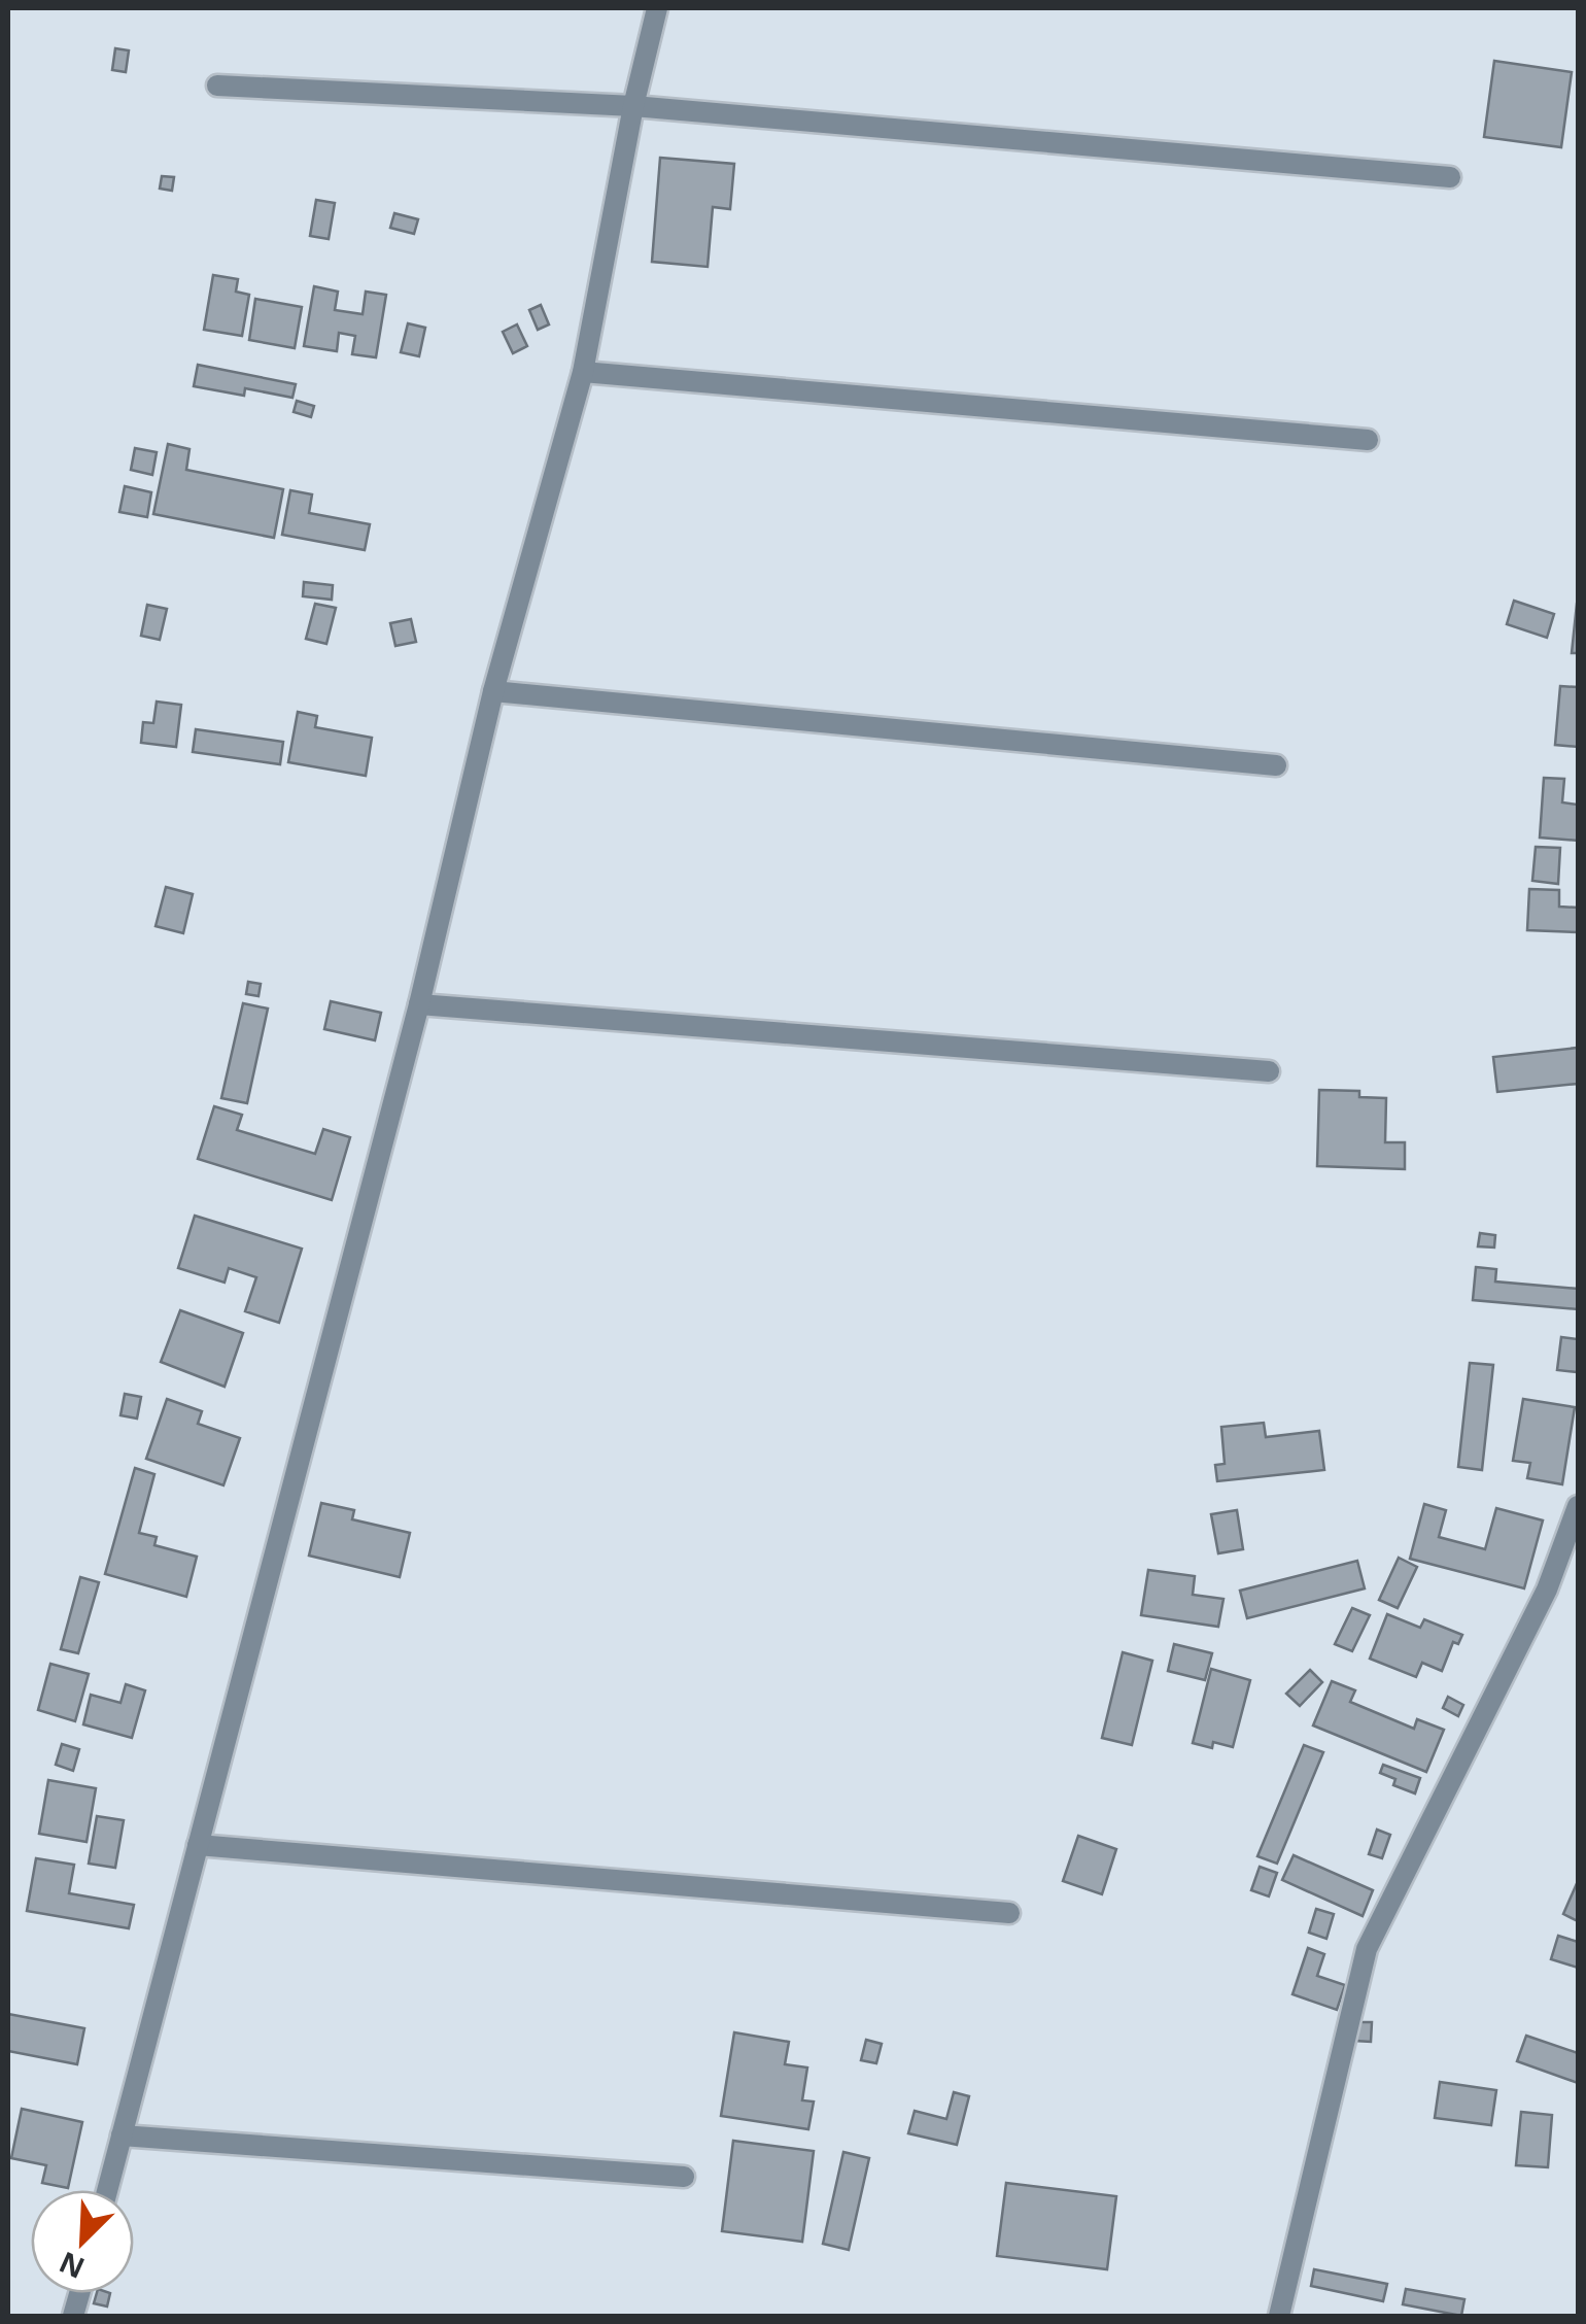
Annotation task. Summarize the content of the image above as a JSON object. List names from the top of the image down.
{
  "north": "bottom left"
}
